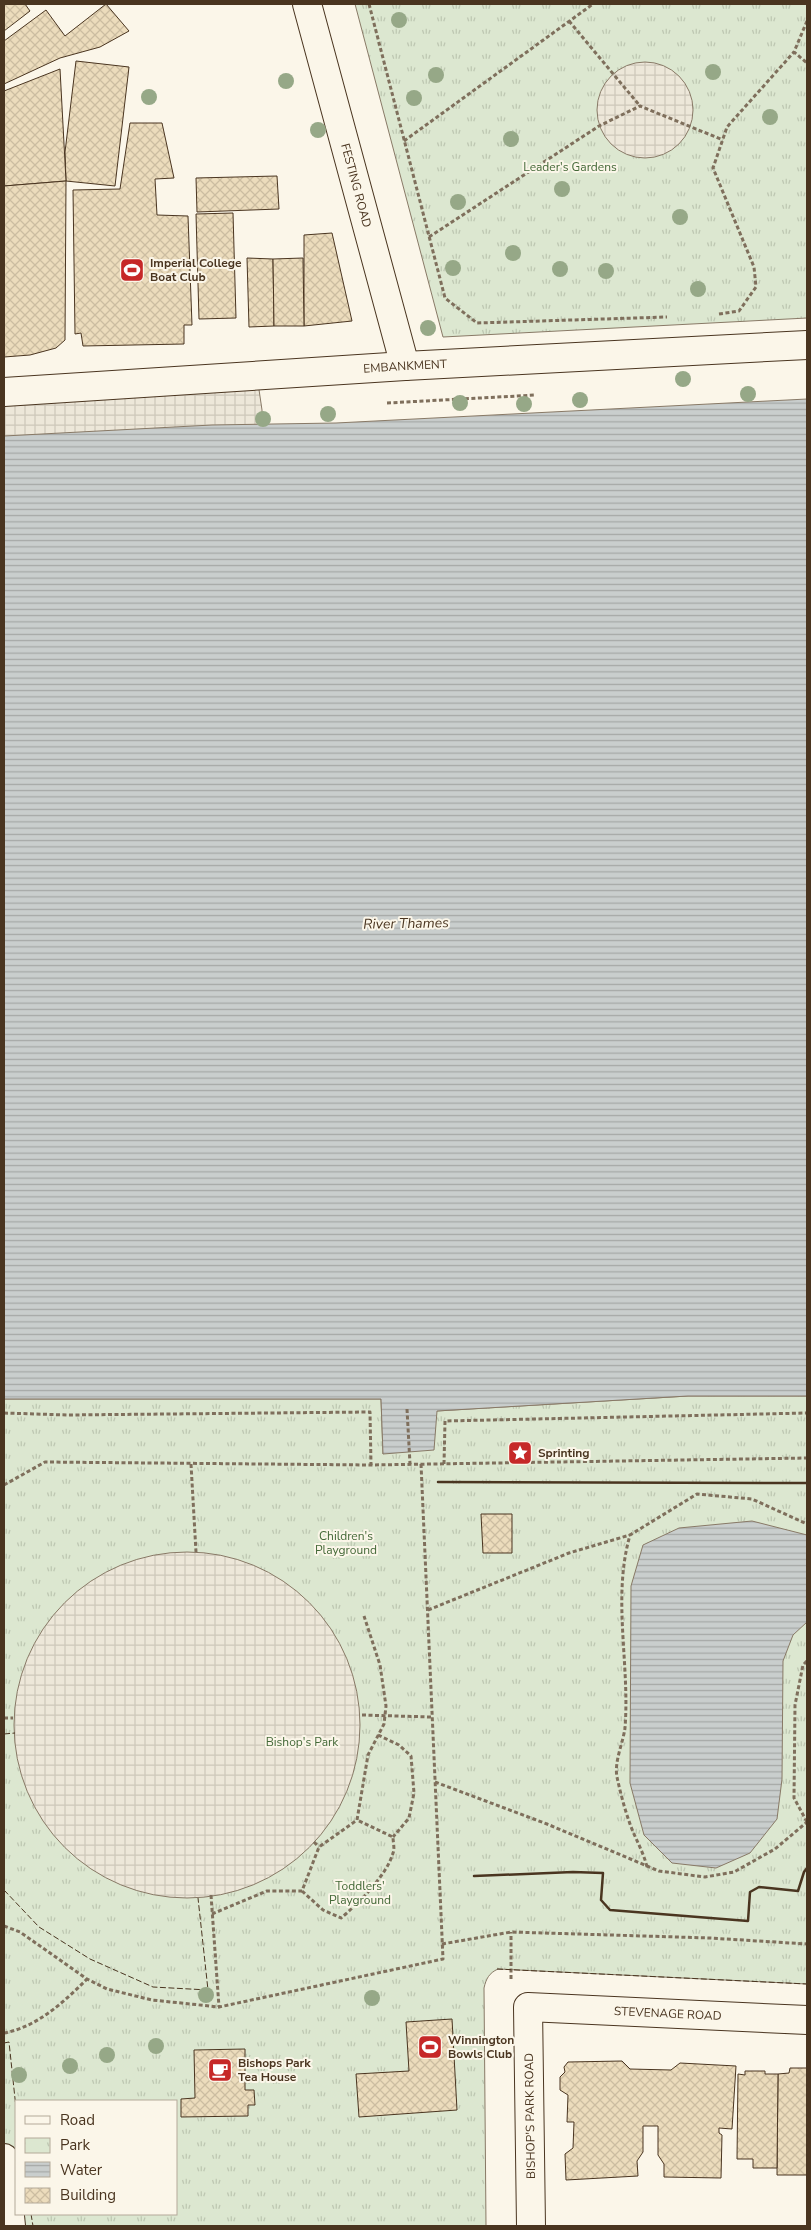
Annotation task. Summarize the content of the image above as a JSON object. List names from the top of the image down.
{
  "streets": {
    "street": [
      "FESTING ROAD",
      "EMBANKMENT",
      "STEVENAGE ROAD",
      "BISHOP'S PARK ROAD"
    ]
  },
  "crossings": [
    ["FESTING ROAD", "EMBANKMENT"],
    ["STEVENAGE ROAD", "BISHOP'S PARK ROAD"]
  ],
  "water": ["River Thames"],
  "parks": [
    "Leader's Gardens",
    "Children's Playground",
    "Bishop's Park",
    "Toddlers' Playground"
  ],
  "places": {
    "sports": ["Imperial College Boat Club", "Winnington Bowls Club"],
    "place": ["Sprinting"],
    "cafe": ["Bishops Park Tea House"]
  },
  "legend": [
    "Road",
    "Park",
    "Water",
    "Building"
  ]
}
